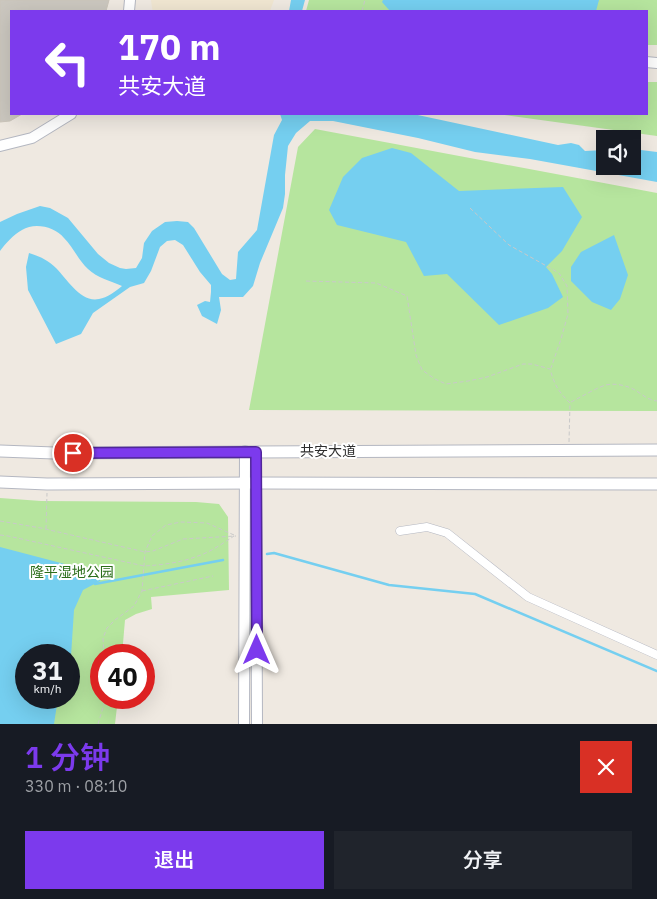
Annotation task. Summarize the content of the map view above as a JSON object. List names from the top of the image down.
{
  "streets": {
    "main road": ["共安大道"]
  },
  "parks": ["隆平湿地公园"],
  "page": {
    "turn": ["170 m", "共安大道"],
    "speed": "31 km/h",
    "limit": "40",
    "heading": ["1 分钟", "330 m · 08:10"],
    "buttons": ["退出", "分享"]
  }
}
